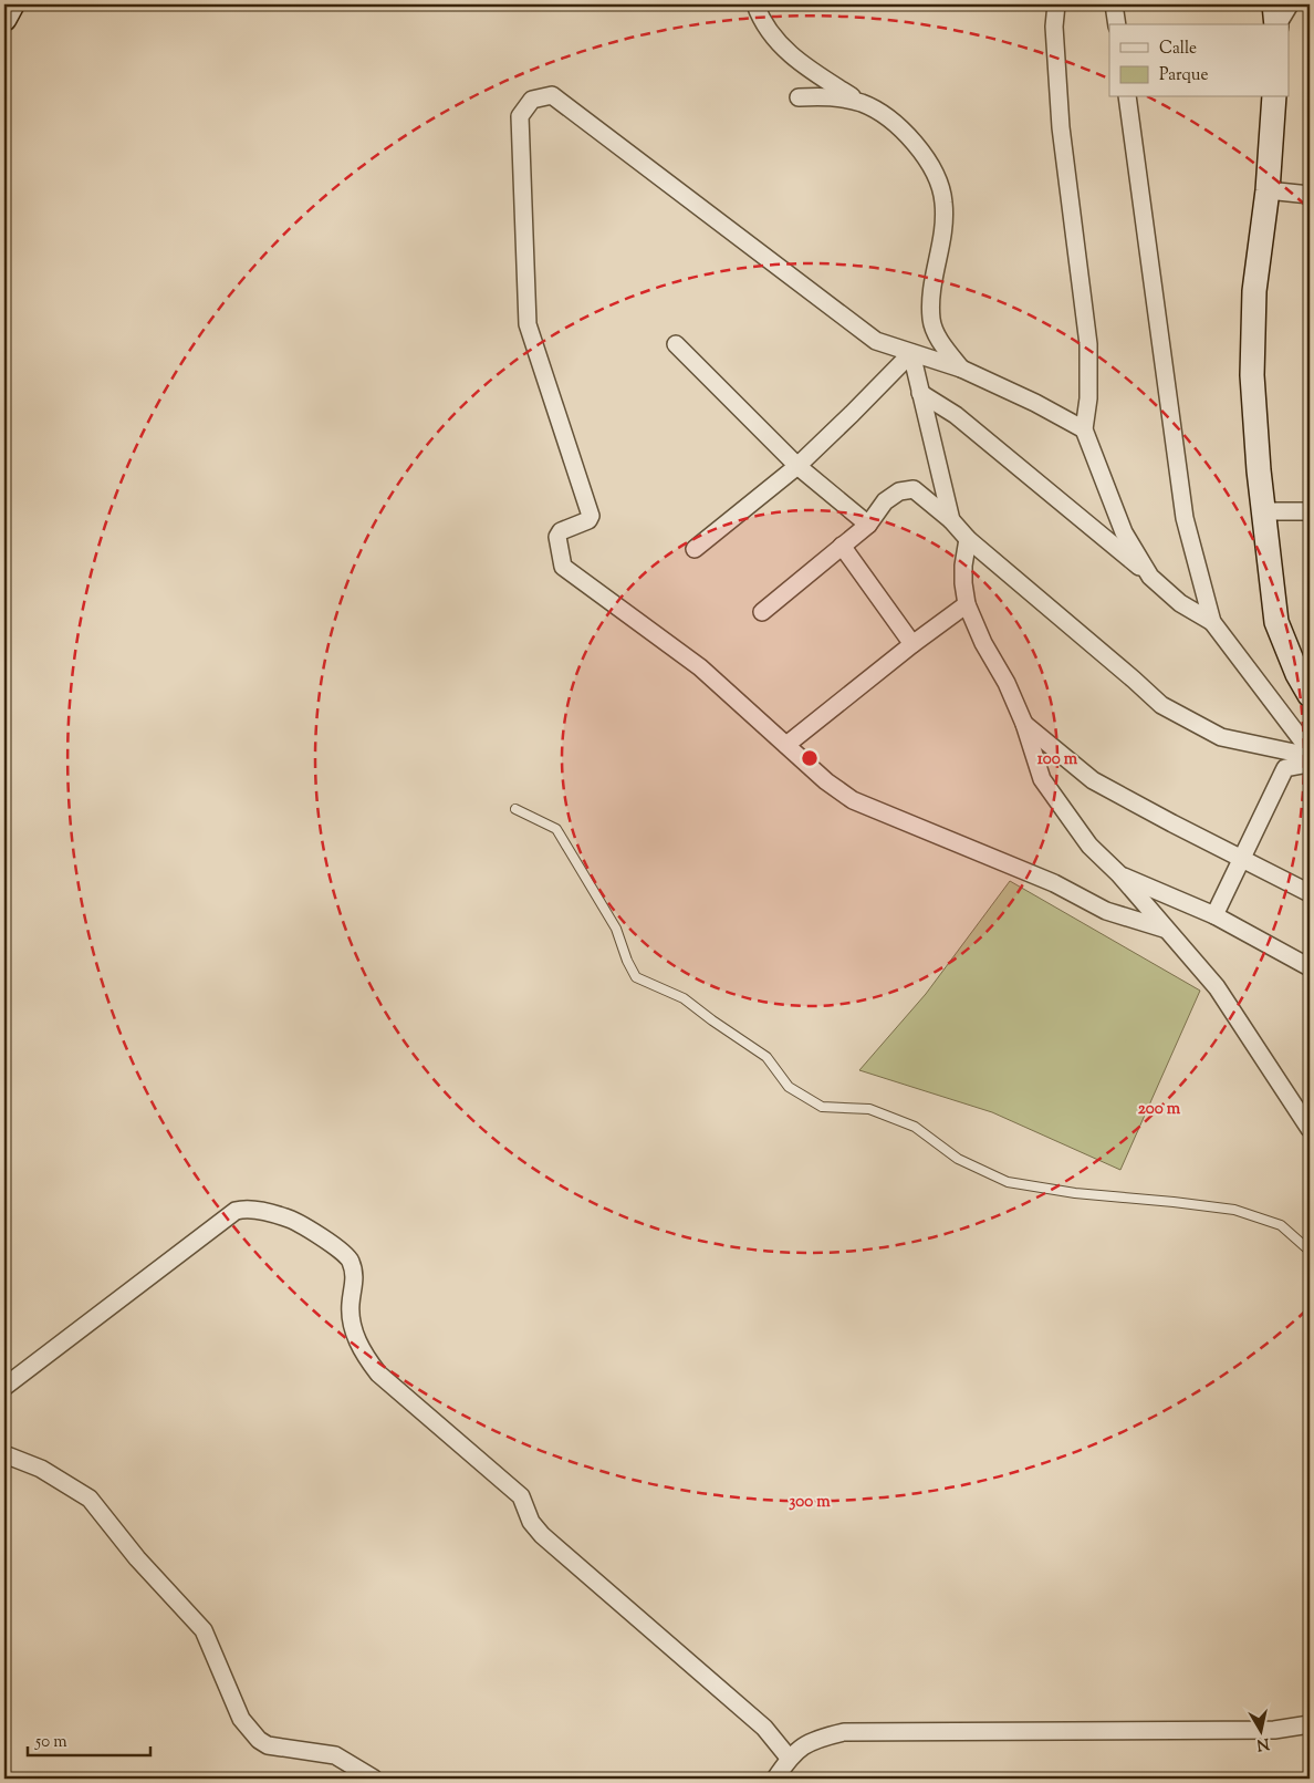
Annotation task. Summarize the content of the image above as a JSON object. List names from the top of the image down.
{
  "legend": ["Calle", "Parque"],
  "scale_bar": "50 m",
  "north": "bottom",
  "rings": ["100 m", "200 m", "300 m"]
}
